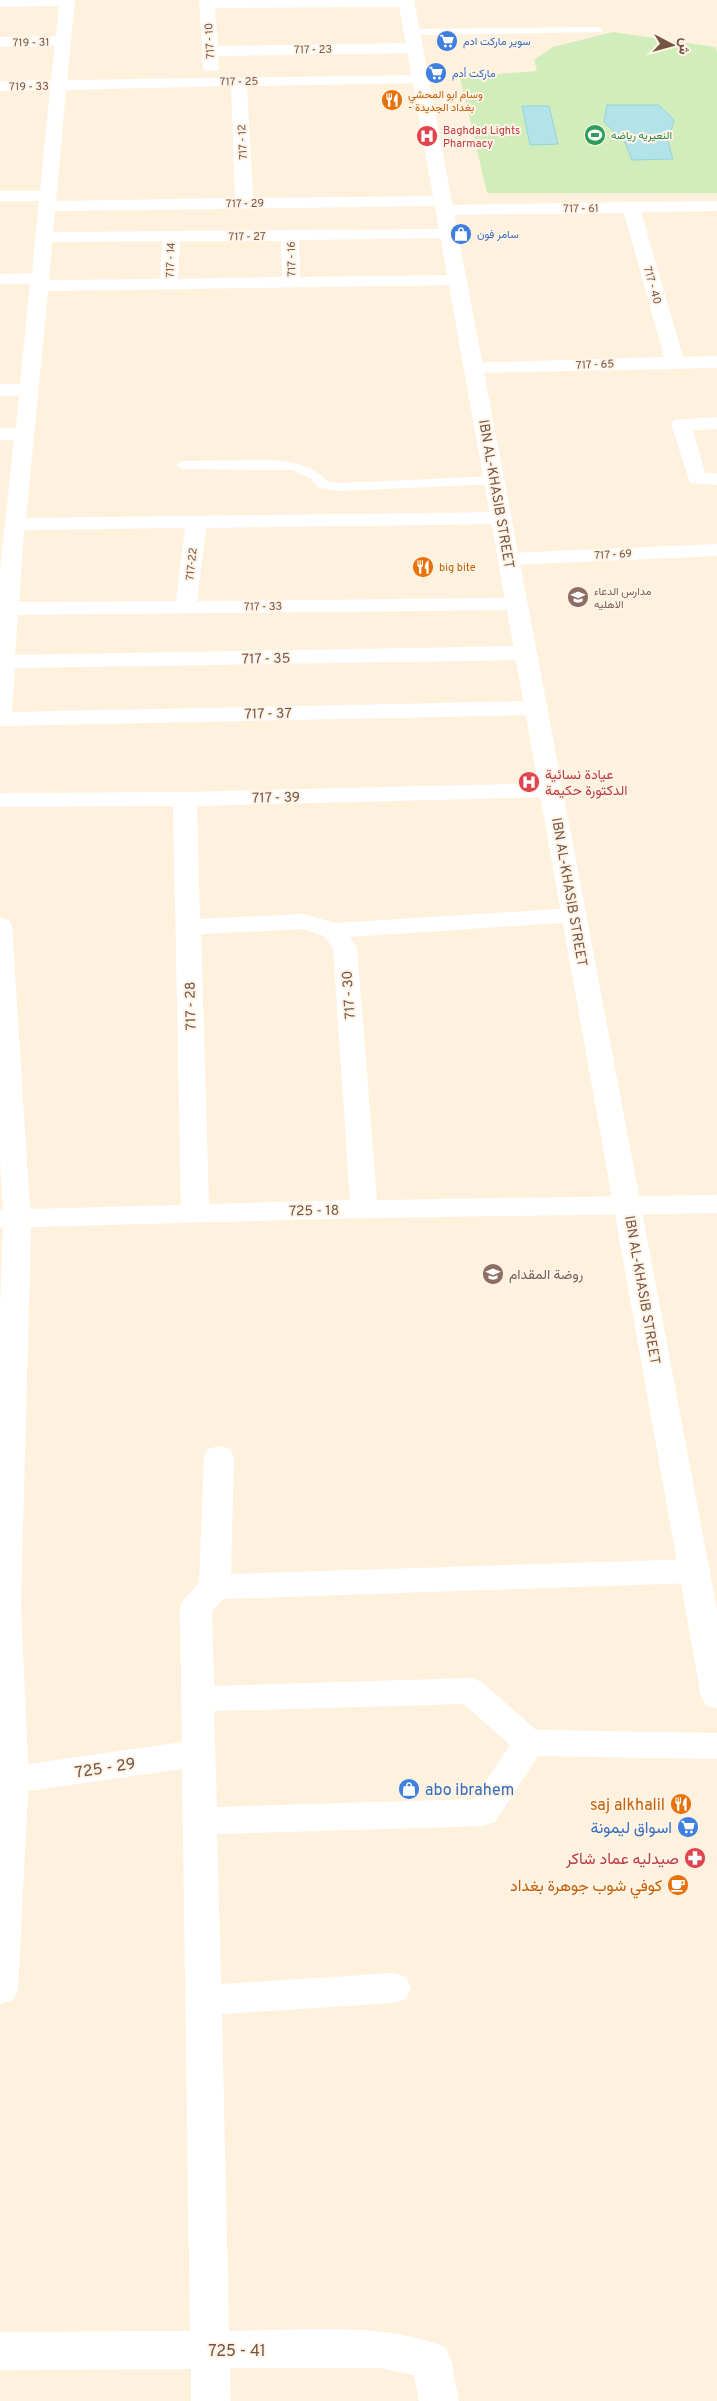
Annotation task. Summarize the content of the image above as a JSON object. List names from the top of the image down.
{
  "streets": {
    "street": [
      "717 - 10",
      "719 - 31",
      "717 - 23",
      "717 - 25",
      "719 - 33",
      "717 - 12",
      "717 - 29",
      "717 - 61",
      "717 - 27",
      "717 - 16",
      "717 - 14",
      "717 - 40",
      "717 - 65",
      "IBN AL-KHASIB STREET",
      "717 - 69",
      "717-22",
      "717 - 33",
      "717 - 35",
      "717 - 37",
      "717 - 39",
      "717 - 30",
      "717 - 28",
      "725 - 18",
      "725 - 29",
      "725 - 41"
    ]
  },
  "crossings": [
    ["717 - 10", "717 - 23"],
    ["717 - 10", "717 - 25"],
    ["717 - 23", "IBN AL-KHASIB STREET"],
    ["717 - 25", "719 - 33"],
    ["717 - 25", "717 - 12"],
    ["717 - 25", "IBN AL-KHASIB STREET"],
    ["717 - 12", "717 - 29"],
    ["717 - 29", "717 - 61"],
    ["717 - 29", "IBN AL-KHASIB STREET"],
    ["717 - 61", "717 - 40"],
    ["717 - 61", "IBN AL-KHASIB STREET"],
    ["717 - 27", "717 - 16"],
    ["717 - 27", "717 - 14"],
    ["717 - 27", "IBN AL-KHASIB STREET"],
    ["717 - 40", "717 - 65"],
    ["717 - 65", "IBN AL-KHASIB STREET"],
    ["IBN AL-KHASIB STREET", "717 - 69"],
    ["IBN AL-KHASIB STREET", "717 - 33"],
    ["IBN AL-KHASIB STREET", "717 - 35"],
    ["IBN AL-KHASIB STREET", "717 - 37"],
    ["IBN AL-KHASIB STREET", "717 - 39"],
    ["IBN AL-KHASIB STREET", "725 - 18"],
    ["717-22", "717 - 33"],
    ["717 - 39", "717 - 28"],
    ["717 - 30", "725 - 18"],
    ["717 - 28", "725 - 18"]
  ],
  "places": {
    "supermarket": ["سوير ماركت ادم", "ماركت أدم", "اسواق ليمونة"],
    "restaurant": ["وسام ابو المحشي - بغداد الجديدة", "big bite", "saj alkhalil"],
    "sports": ["النعيريه رياضه"],
    "hospital": ["Baghdad Lights Pharmacy", "عيادة نسائية الدكتورة حكيمة"],
    "shop": ["سامر فون", "abo ibrahem"],
    "school or university": ["مدارس الدعاء الاهليه", "روضة المقدام"],
    "pharmacy": ["صيدليه عماد شاكر"],
    "cafe": ["كوفي شوب جوهرة بغداد"]
  },
  "north": "right"
}
